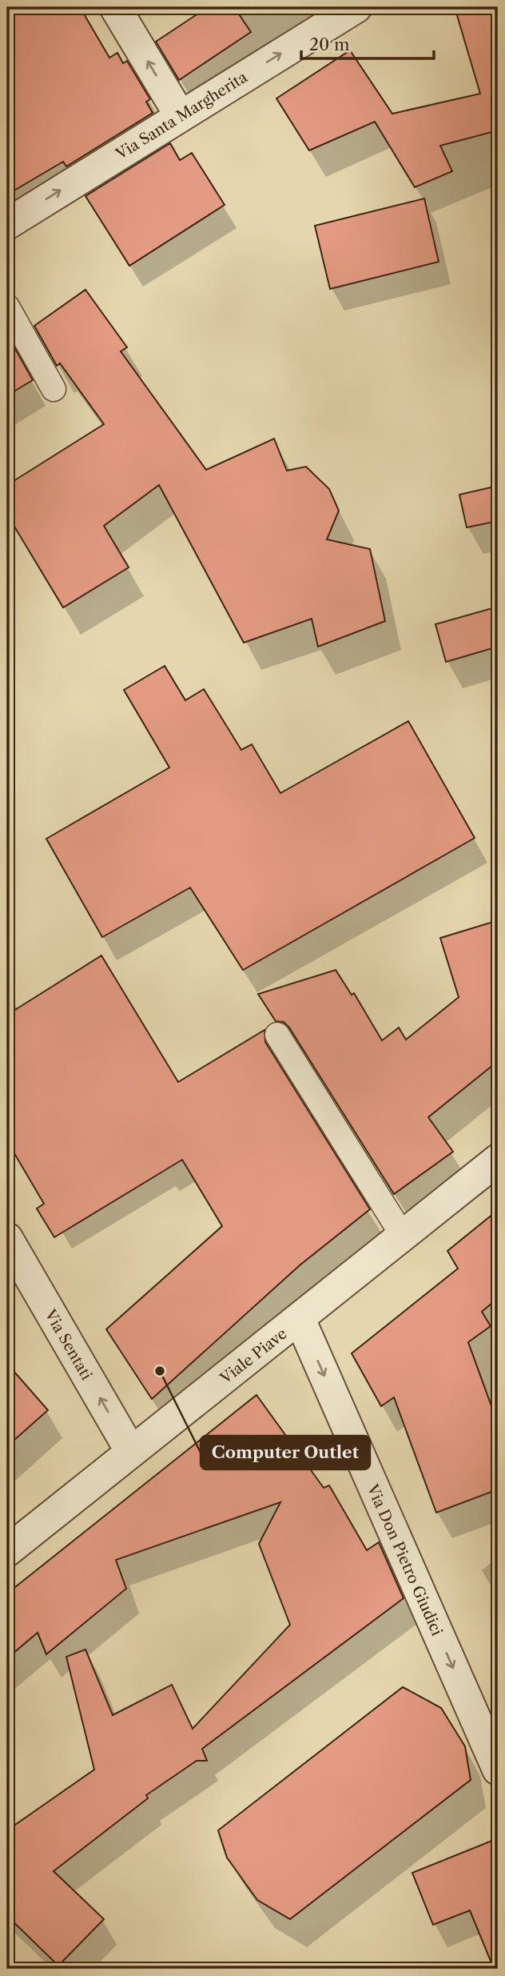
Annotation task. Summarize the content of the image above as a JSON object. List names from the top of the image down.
{
  "streets": {
    "street": [
      "Via Santa Margherita",
      "Via Sentati",
      "Viale Piave",
      "Via Don Pietro Giudici"
    ]
  },
  "crossings": [
    ["Via Sentati", "Viale Piave"],
    ["Viale Piave", "Via Don Pietro Giudici"]
  ],
  "one_way": ["Via Santa Margherita", "Via Sentati", "Via Don Pietro Giudici"],
  "places": ["Computer Outlet"],
  "scale_bar": "20 m"
}
